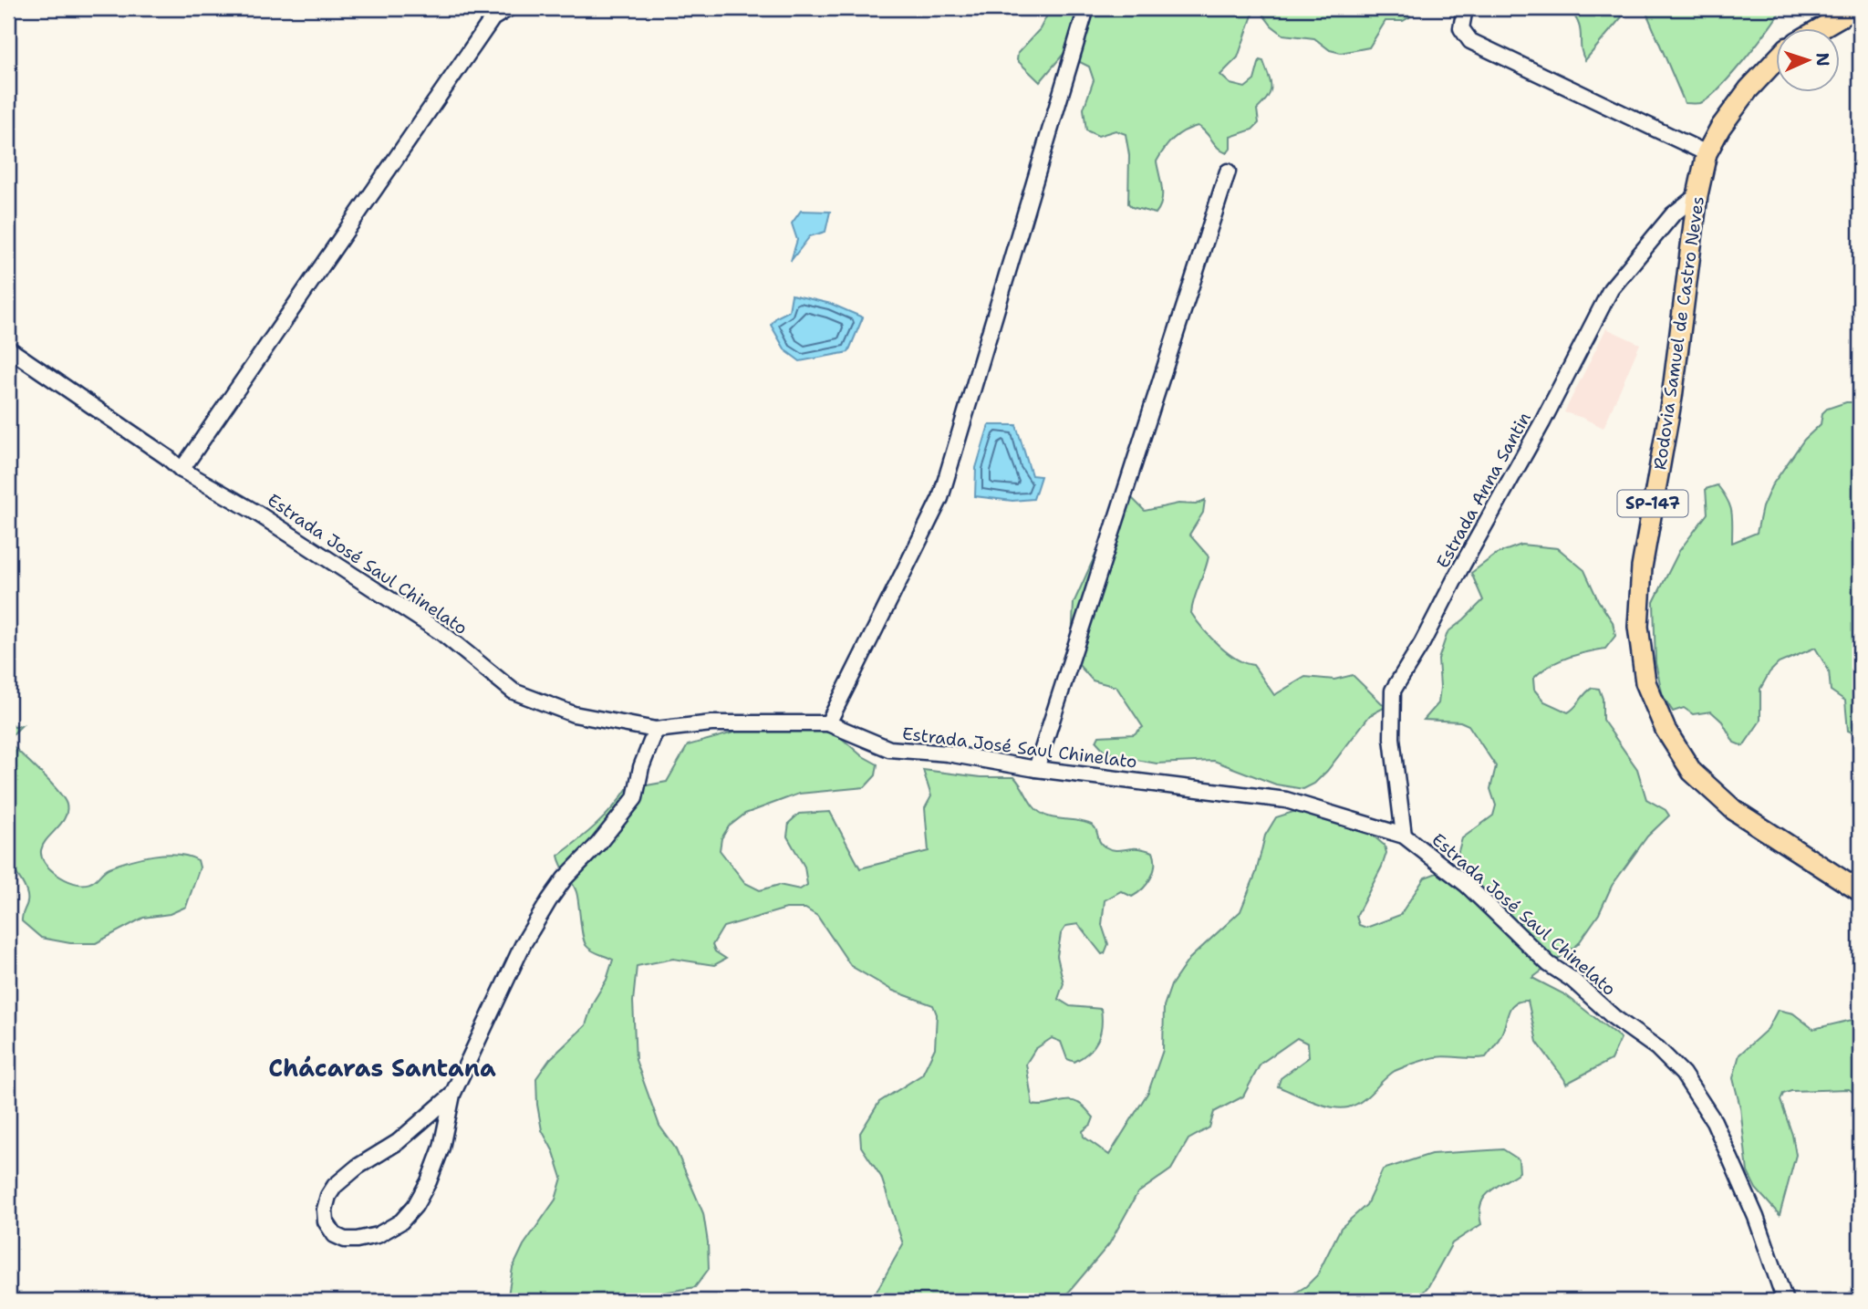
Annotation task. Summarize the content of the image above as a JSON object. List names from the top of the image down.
{
  "streets": {
    "main road": ["Rodovia Samuel de Castro Neves", "SP-147"],
    "street": ["Estrada Anna Santin", "Estrada José Saul Chinelato"]
  },
  "crossings": [
    ["Rodovia Samuel de Castro Neves", "Estrada Anna Santin"],
    ["Estrada Anna Santin", "Estrada José Saul Chinelato"]
  ],
  "districts": ["Chácaras Santana"],
  "north": "right"
}
